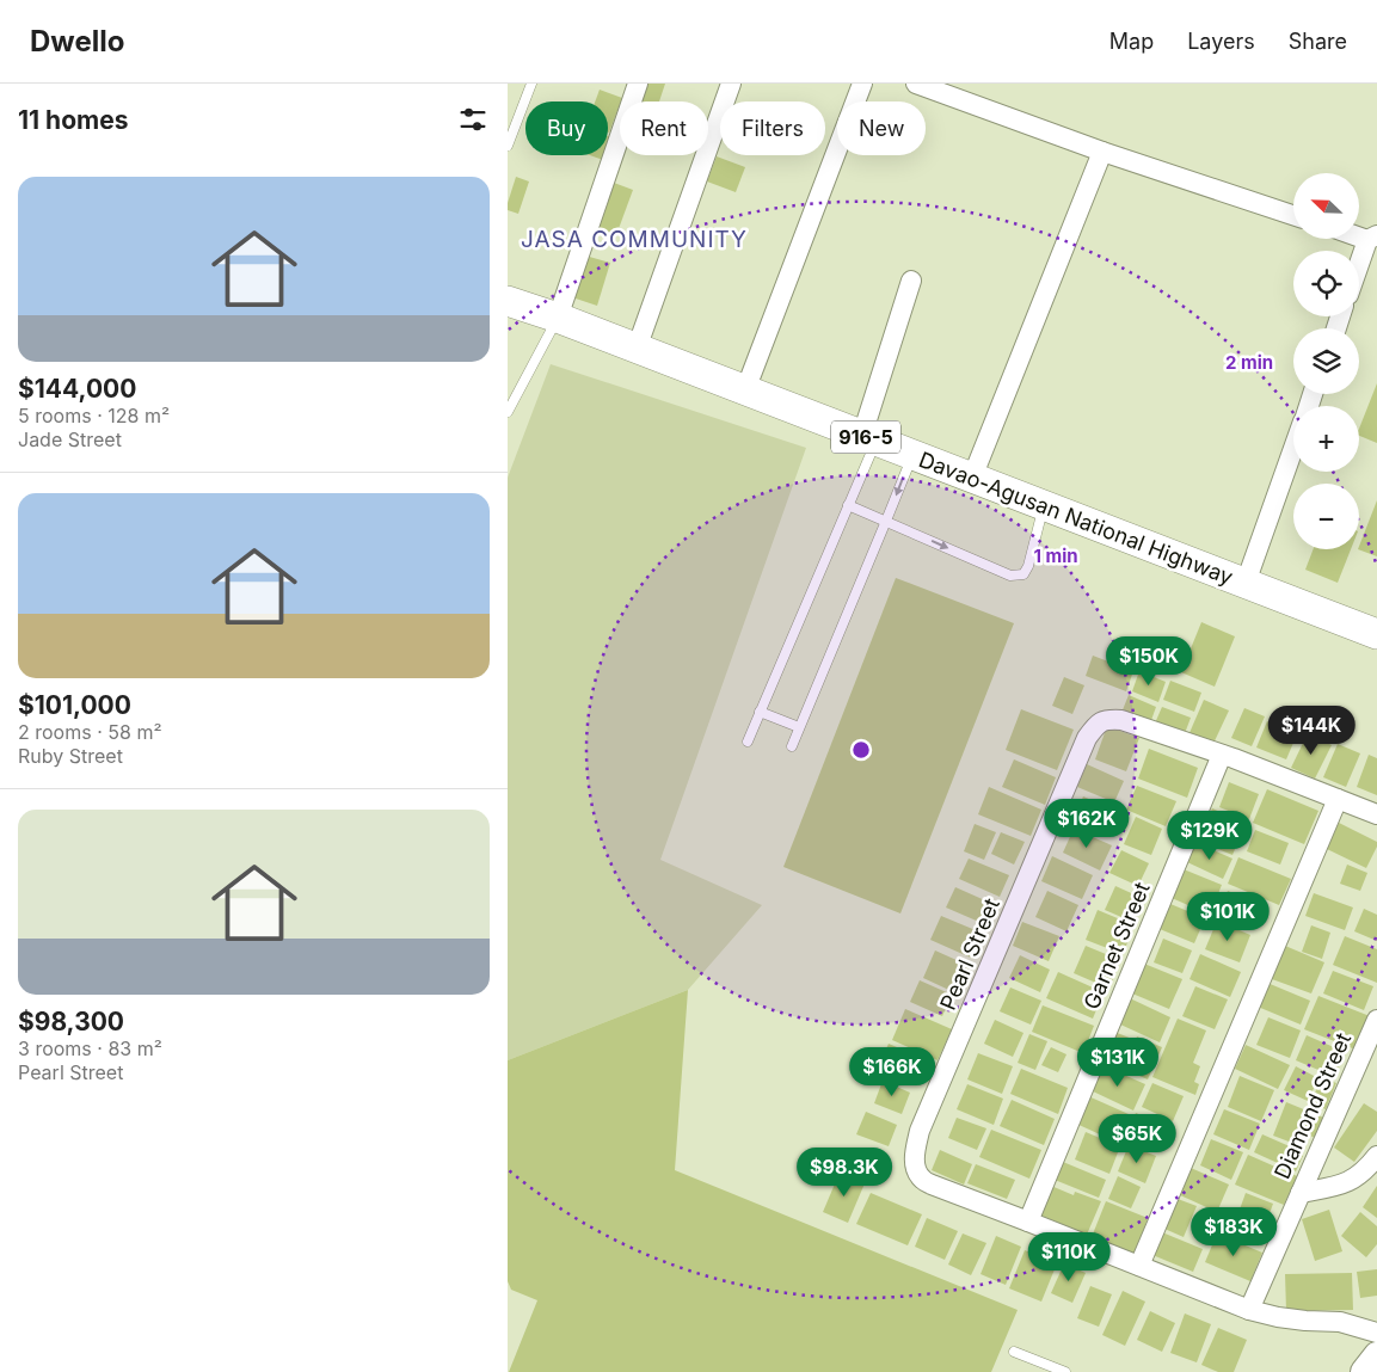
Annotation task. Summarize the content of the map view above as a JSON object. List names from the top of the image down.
{
  "streets": {
    "main road": ["916-5", "Davao-Agusan National Highway"],
    "street": ["Garnet Street", "Pearl Street", "Diamond Street"]
  },
  "crossings": [
    ["Garnet Street", "Pearl Street"]
  ],
  "districts": ["JASA COMMUNITY"],
  "north": "top left",
  "page": {
    "header": "Dwello",
    "nav": ["Map", "Layers", "Share"],
    "heading": "11 homes",
    "chip": [
      "Buy",
      "Rent",
      "Filters",
      "New"
    ],
    "list": [
      {
        "name": "$144,000",
        "note": "5 rooms · 128 m² · Jade Street"
      },
      {
        "name": "$101,000",
        "note": "2 rooms · 58 m² · Ruby Street"
      },
      {
        "name": "$98,300",
        "note": "3 rooms · 83 m² · Pearl Street"
      }
    ],
    "map_buttons": ["+", "−"],
    "price": [
      "$150K",
      "$144K",
      "$162K",
      "$129K",
      "$101K",
      "$131K",
      "$166K",
      "$65K",
      "$98.3K",
      "$183K",
      "$110K"
    ]
  },
  "rings": ["2 min", "1 min"]
}
